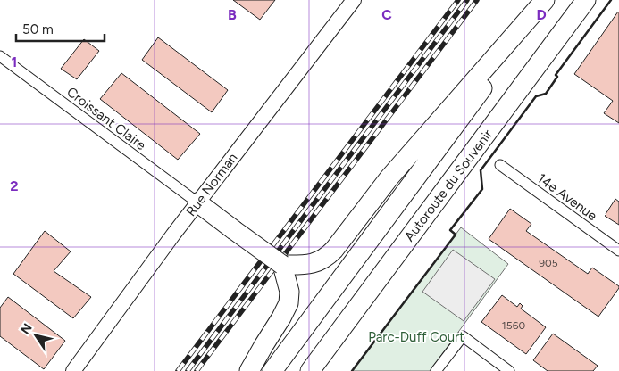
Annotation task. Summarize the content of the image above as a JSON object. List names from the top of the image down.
{
  "streets": {
    "highway": ["Autoroute du Souvenir"],
    "street": ["Croissant Claire", "Rue Norman", "14e Avenue"]
  },
  "crossings": [
    ["Croissant Claire", "Rue Norman"]
  ],
  "parks": ["Parc-Duff Court"],
  "house_numbers": ["905", "1560"],
  "scale_bar": "50 m",
  "north": "top left",
  "grid": {
    "columns": ["B", "C", "D"],
    "rows": ["1", "2"]
  }
}
